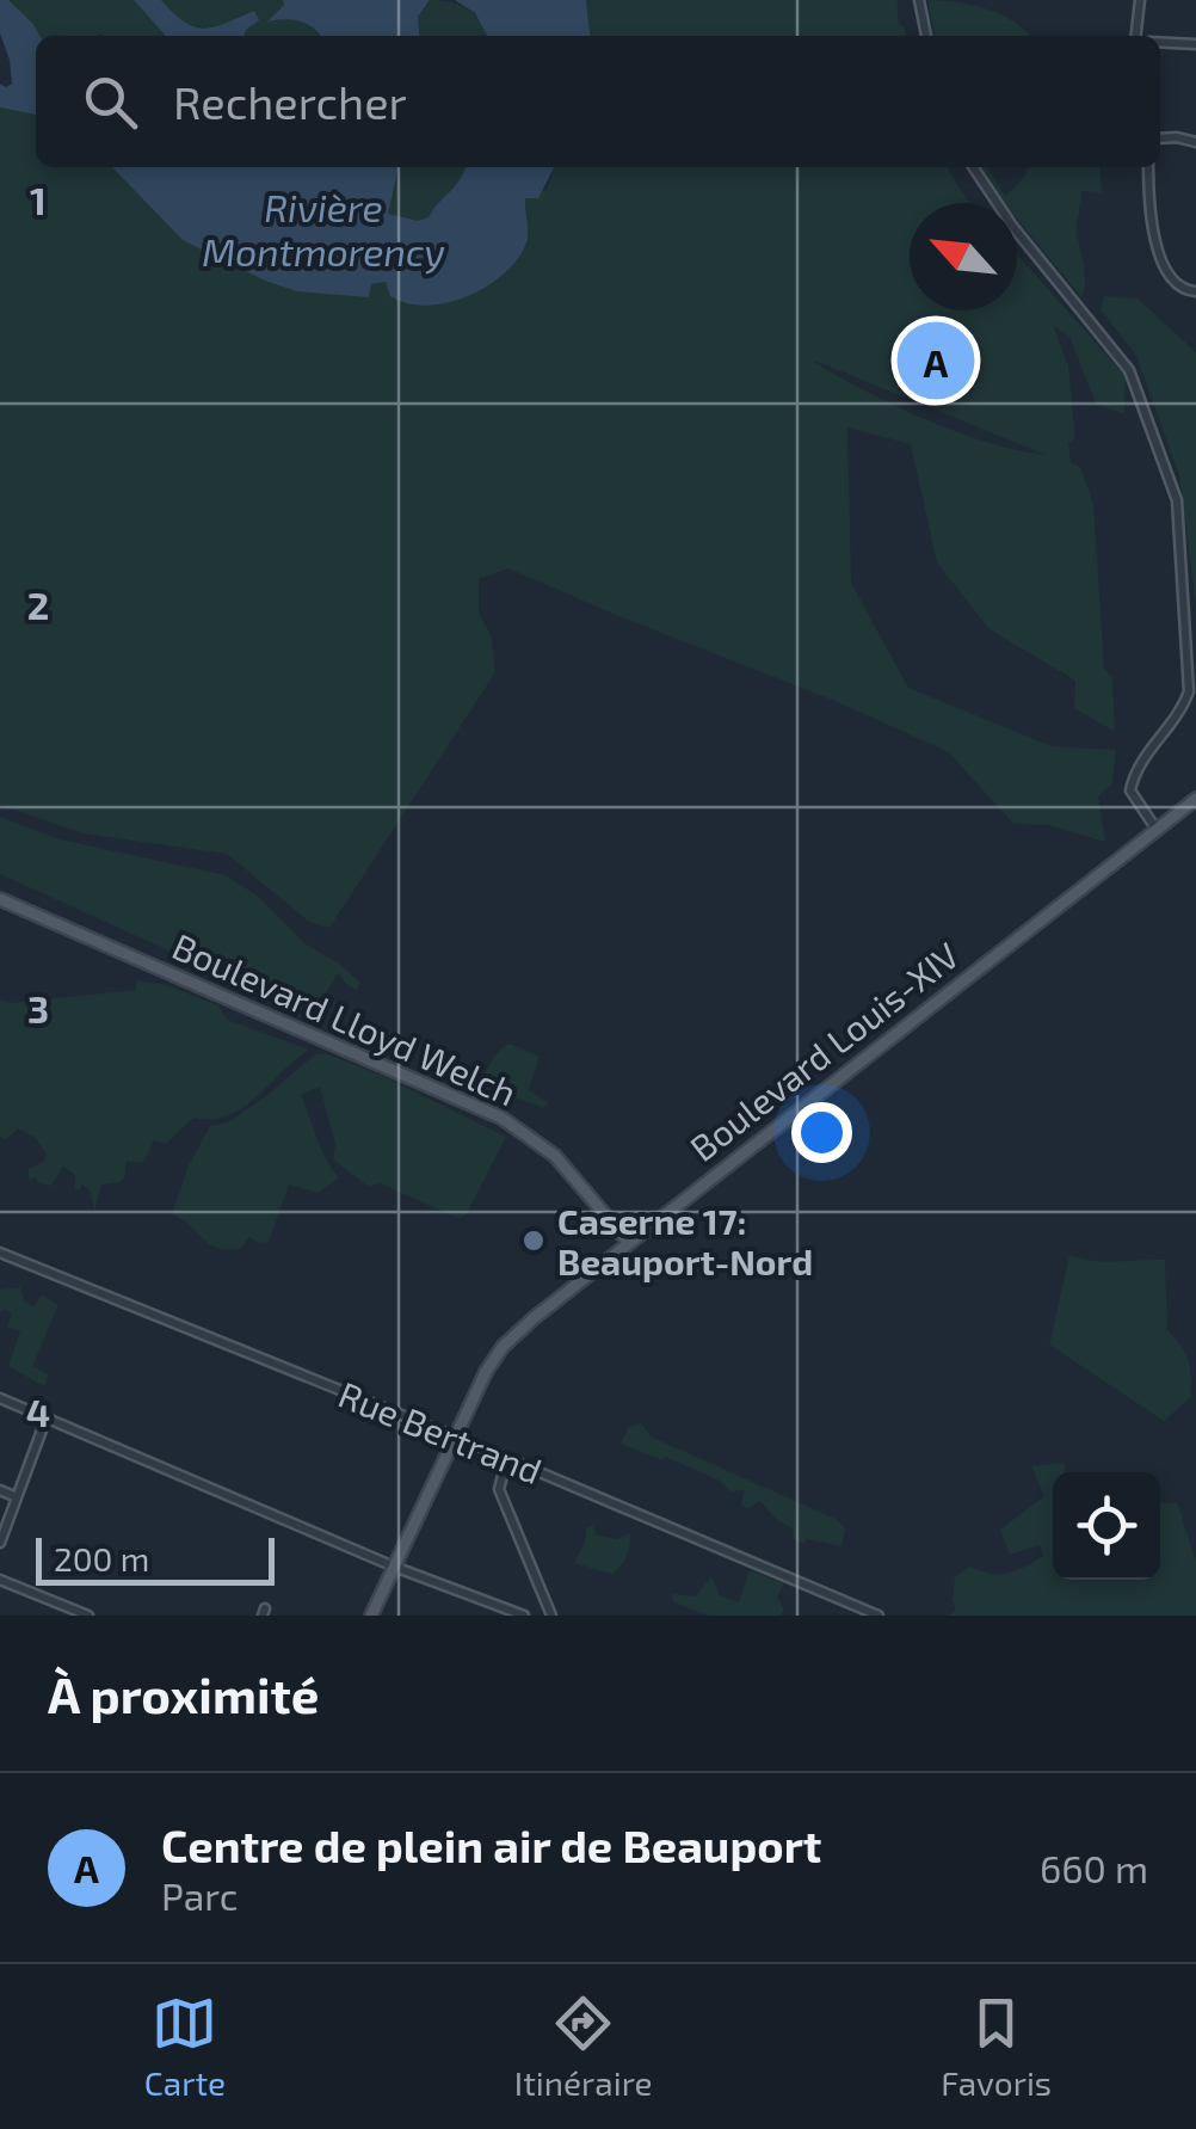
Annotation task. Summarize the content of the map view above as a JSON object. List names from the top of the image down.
{
  "streets": {
    "main road": ["Boulevard Lloyd Welch", "Boulevard Louis-XIV"],
    "street": ["Rue Bertrand"]
  },
  "crossings": [
    ["Boulevard Lloyd Welch", "Boulevard Louis-XIV"],
    ["Boulevard Louis-XIV", "Rue Bertrand"]
  ],
  "water": ["Rivière Montmorency"],
  "places": ["Caserne 17: Beauport-Nord"],
  "scale_bar": "200 m",
  "north": "top left",
  "page": {
    "search": "Rechercher",
    "pins": "A",
    "scale": "200 m",
    "heading": "À proximité",
    "list": [
      {
        "mark": "A",
        "name": "Centre de plein air de Beauport",
        "note": "Parc",
        "value": "660 m"
      }
    ],
    "nav": ["Carte", "Itinéraire", "Favoris"]
  },
  "grid": {
    "rows": [
      "1",
      "2",
      "3",
      "4"
    ]
  }
}
